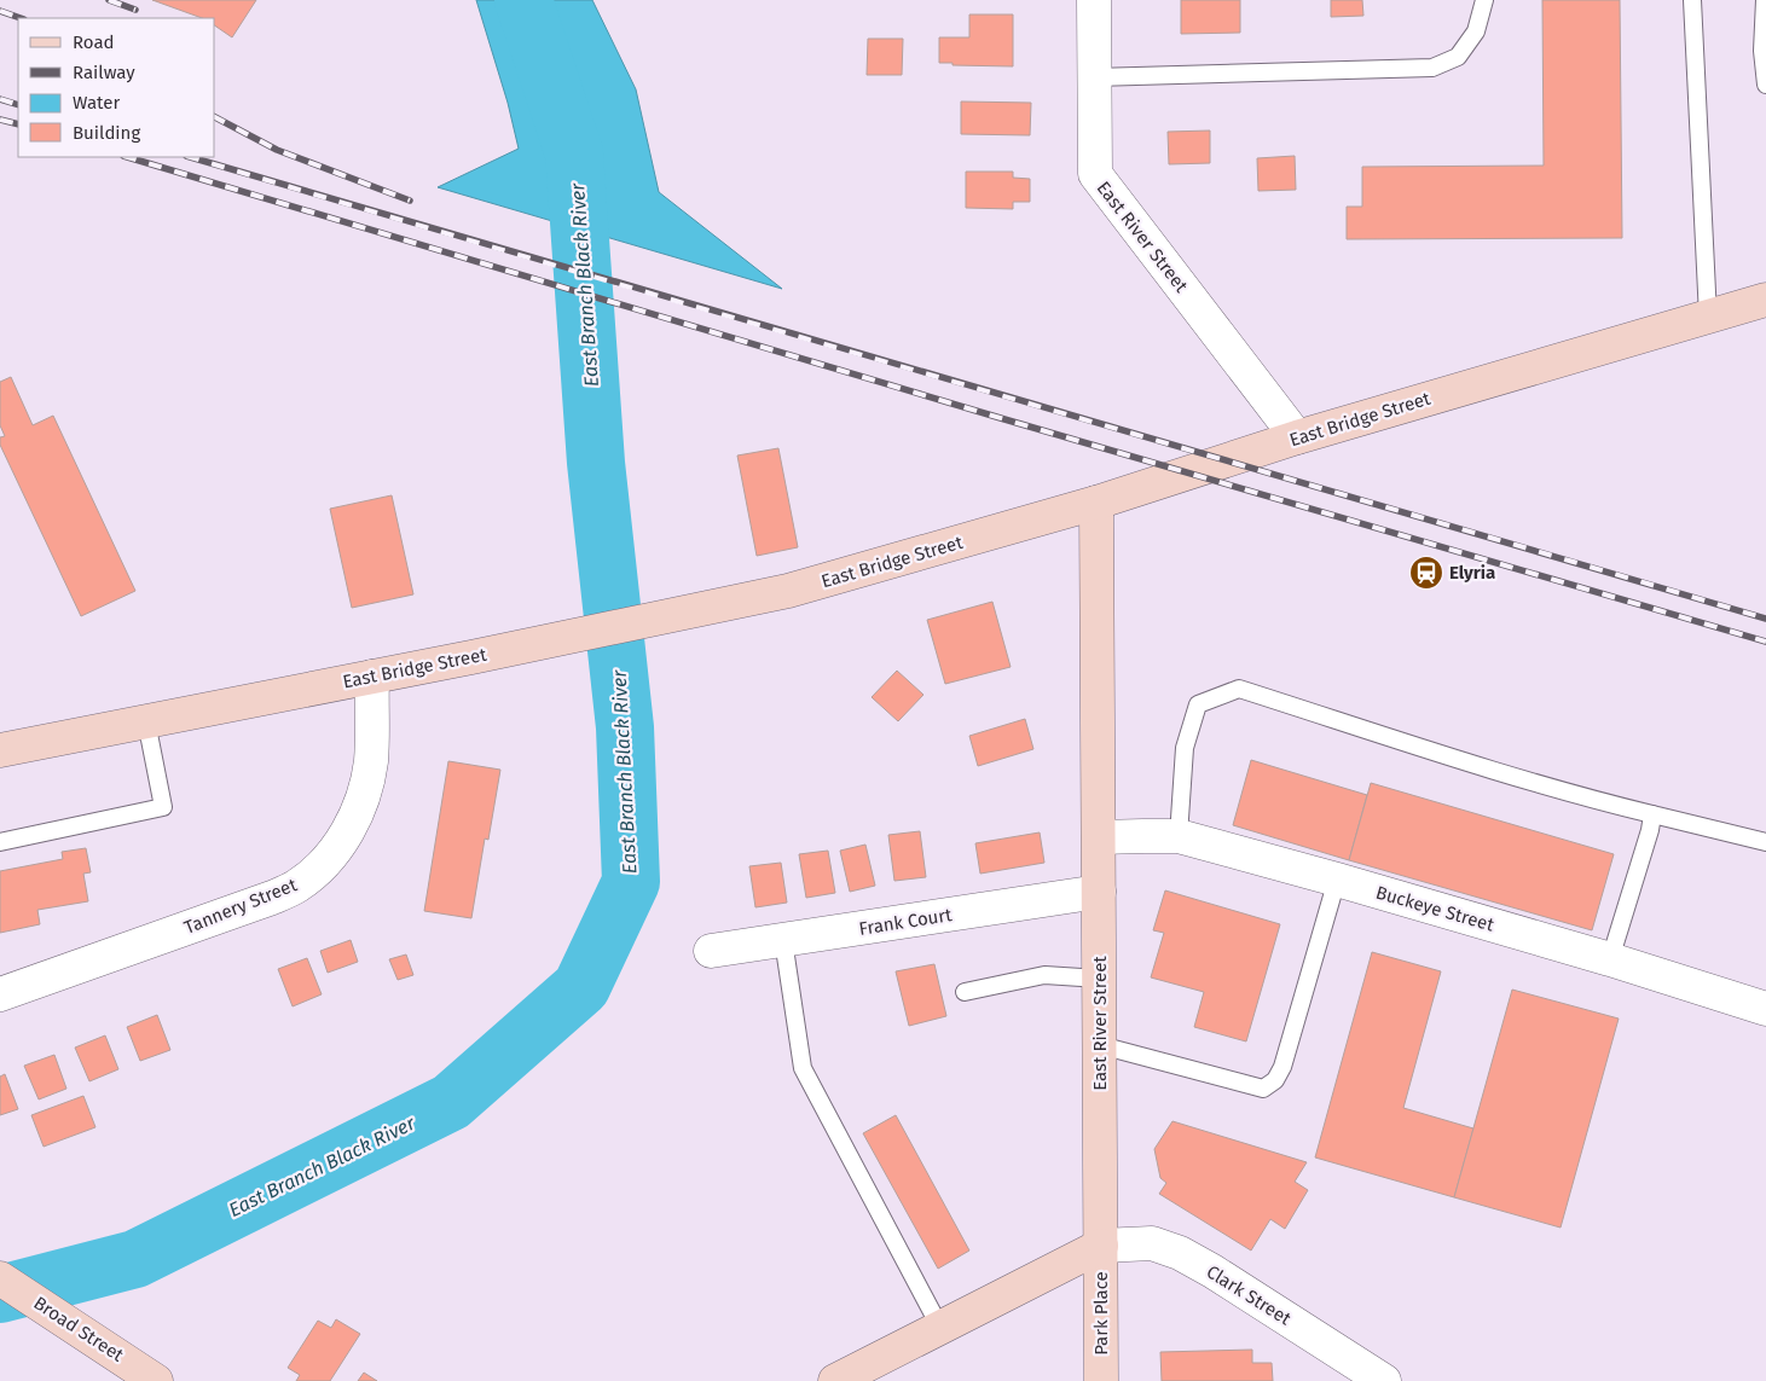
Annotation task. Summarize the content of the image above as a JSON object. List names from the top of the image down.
{
  "streets": {
    "main road": [
      "East River Street",
      "East Bridge Street",
      "Park Place",
      "Broad Street"
    ],
    "street": [
      "Tannery Street",
      "Buckeye Street",
      "Frank Court",
      "Clark Street"
    ]
  },
  "crossings": [
    ["East River Street", "East Bridge Street"],
    ["East River Street", "Buckeye Street"],
    ["East River Street", "Frank Court"],
    ["East River Street", "Clark Street"],
    ["East River Street", "Park Place"],
    ["East Bridge Street", "Tannery Street"],
    ["Clark Street", "Park Place"]
  ],
  "water": ["East Branch Black River"],
  "places": {
    "station": ["Elyria"]
  },
  "legend": [
    "Road",
    "Railway",
    "Water",
    "Building"
  ]
}
